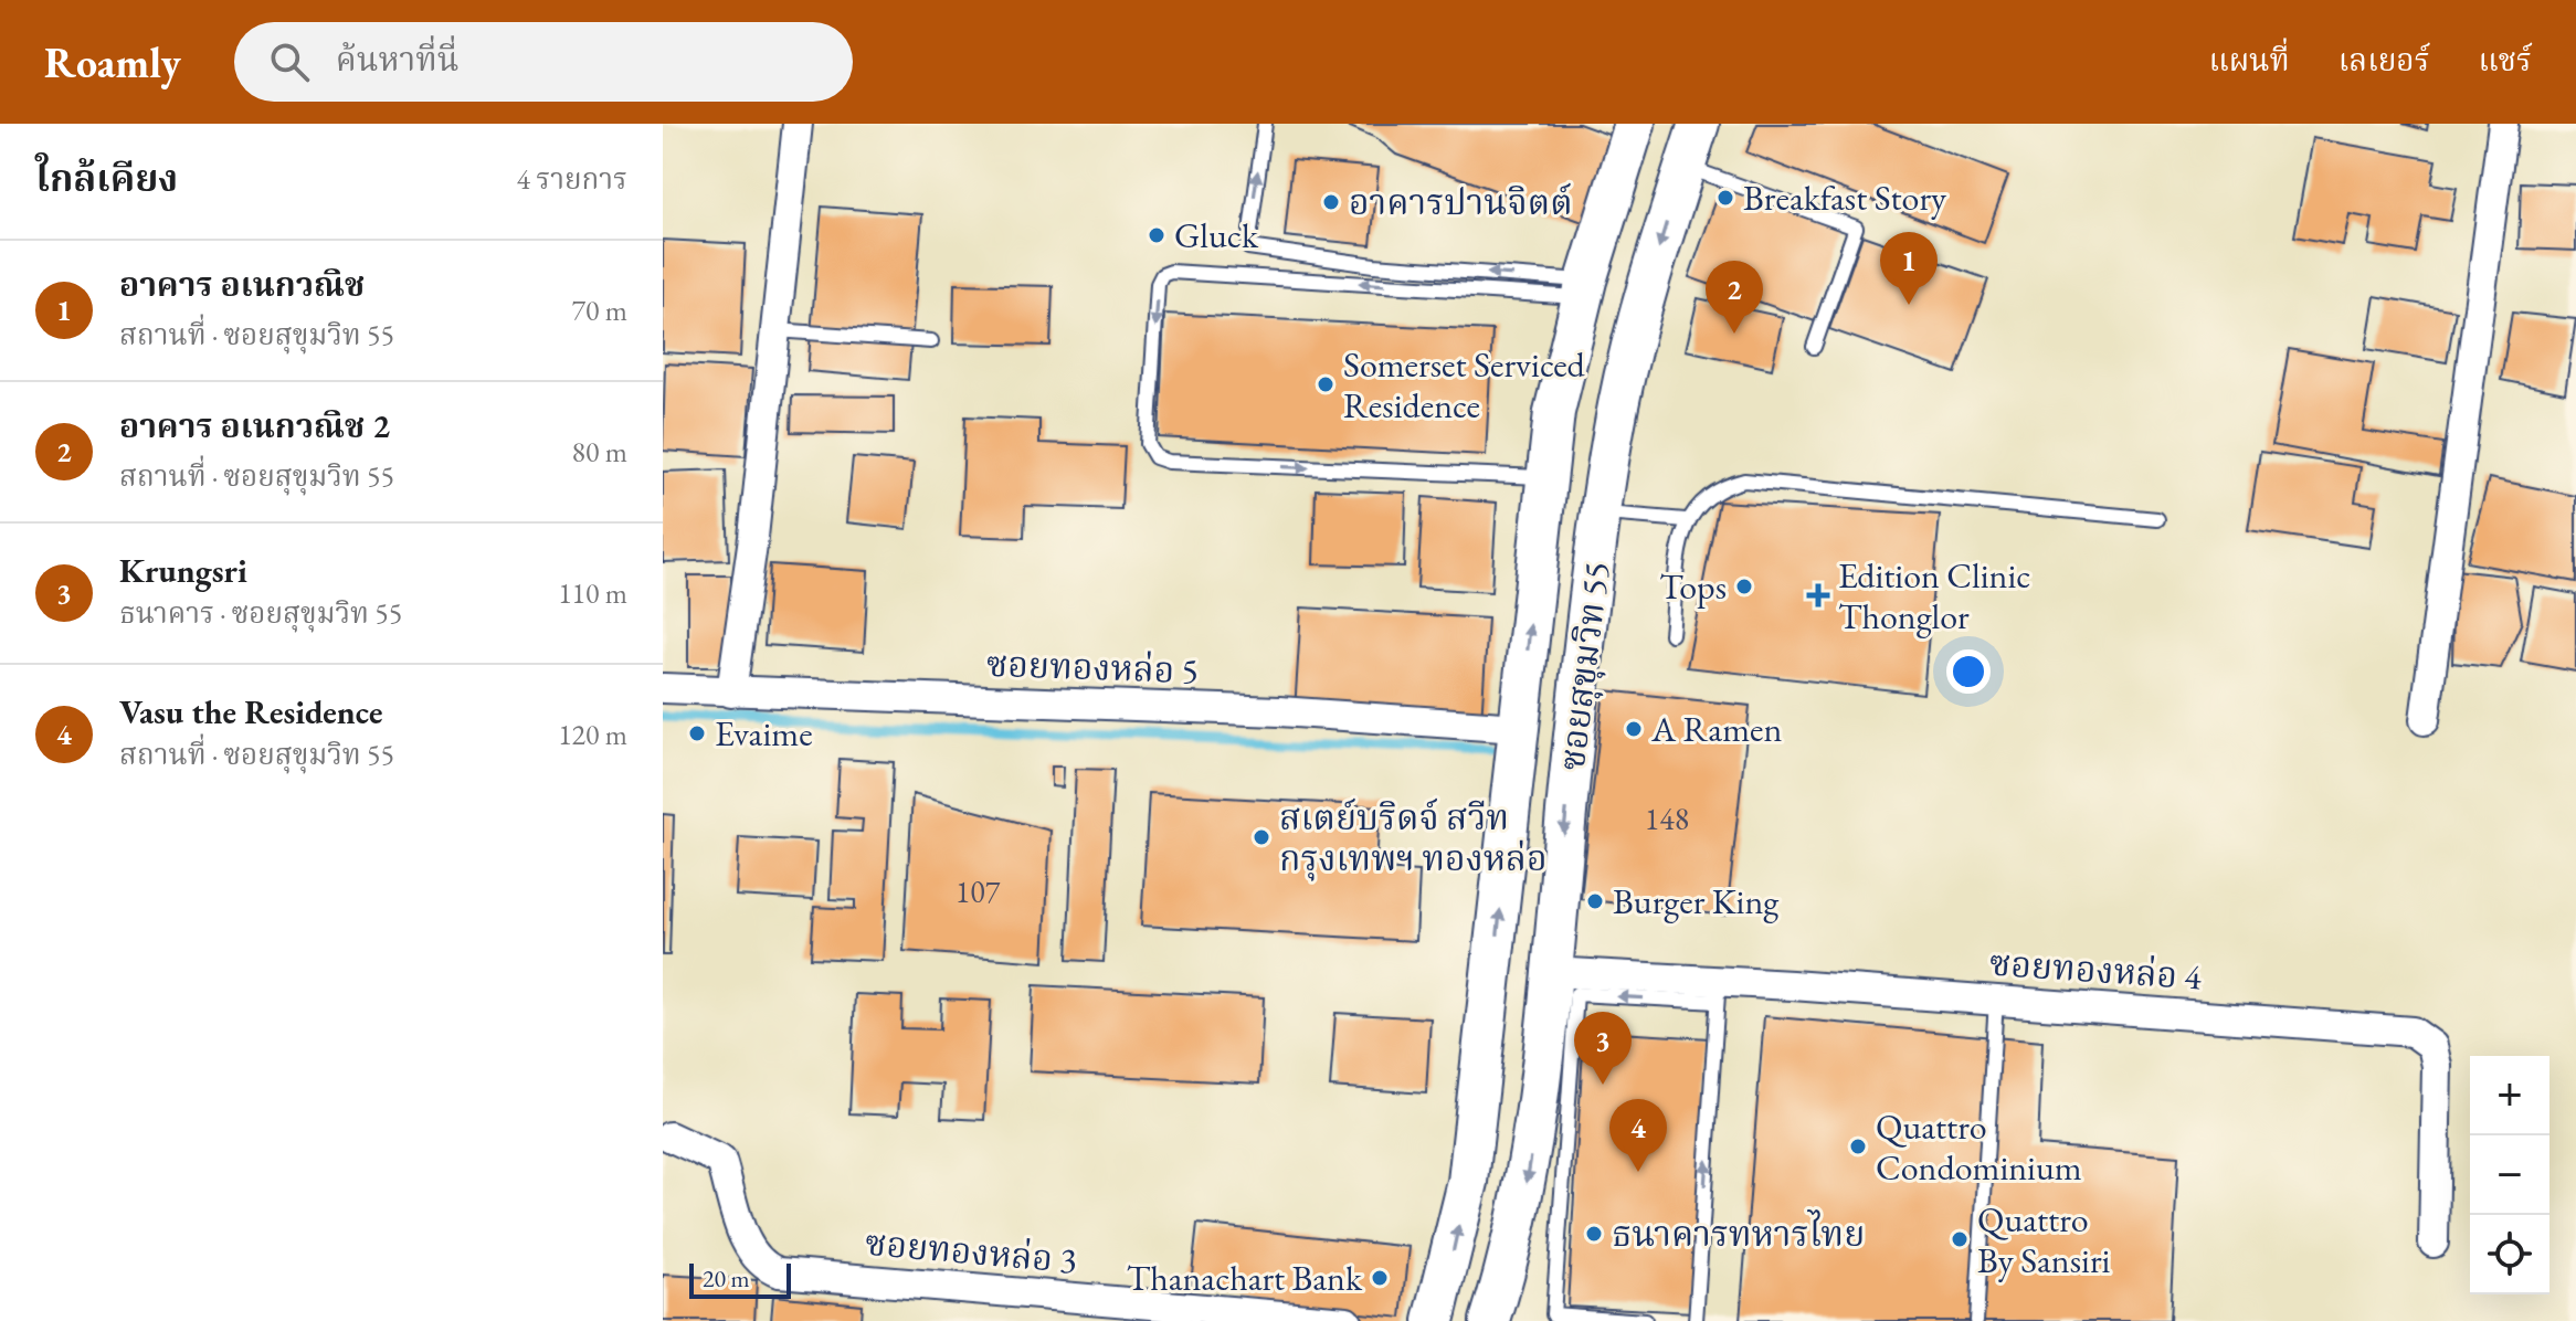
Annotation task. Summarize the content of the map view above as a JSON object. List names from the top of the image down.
{
  "streets": {
    "main road": ["ซอยสุขุมวิท 55"],
    "street": ["ซอยทองหล่อ 5", "ซอยทองหล่อ 4", "ซอยทองหล่อ 3"]
  },
  "crossings": [
    ["ซอยสุขุมวิท 55", "ซอยทองหล่อ 5"],
    ["ซอยสุขุมวิท 55", "ซอยทองหล่อ 4"]
  ],
  "places": {
    "other": [
      "Breakfast Story",
      "อาคารปานจิตต์",
      "Gluck",
      "Somerset Serviced Residence",
      "Tops",
      "A Ramen",
      "Evaime",
      "สเตย์บริดจ์ สวีท กรุงเทพฯ ทองหล่อ",
      "Burger King",
      "Quattro Condominium",
      "ธนาคารทหารไทย",
      "Quattro By Sansiri",
      "Thanachart Bank"
    ],
    "health": ["Edition Clinic Thonglor"]
  },
  "house_numbers": ["148", "107"],
  "scale_bar": "20 m",
  "page": {
    "header": "Roamly",
    "search": "ค้นหาที่นี่",
    "nav": ["แผนที่", "เลเยอร์", "แชร์"],
    "heading": ["ใกล้เคียง", "4 รายการ"],
    "pins": [
      "1",
      "2",
      "3",
      "4"
    ],
    "list": [
      {
        "mark": "1",
        "name": "อาคาร อเนกวณิช",
        "note": "สถานที่ · ซอยสุขุมวิท 55",
        "value": "70 m"
      },
      {
        "mark": "2",
        "name": "อาคาร อเนกวณิช 2",
        "note": "สถานที่ · ซอยสุขุมวิท 55",
        "value": "80 m"
      },
      {
        "mark": "3",
        "name": "Krungsri",
        "note": "ธนาคาร · ซอยสุขุมวิท 55",
        "value": "110 m"
      },
      {
        "mark": "4",
        "name": "Vasu the Residence",
        "note": "สถานที่ · ซอยสุขุมวิท 55",
        "value": "120 m"
      }
    ],
    "map_buttons": ["+", "−"],
    "scale": "20 m"
  }
}
